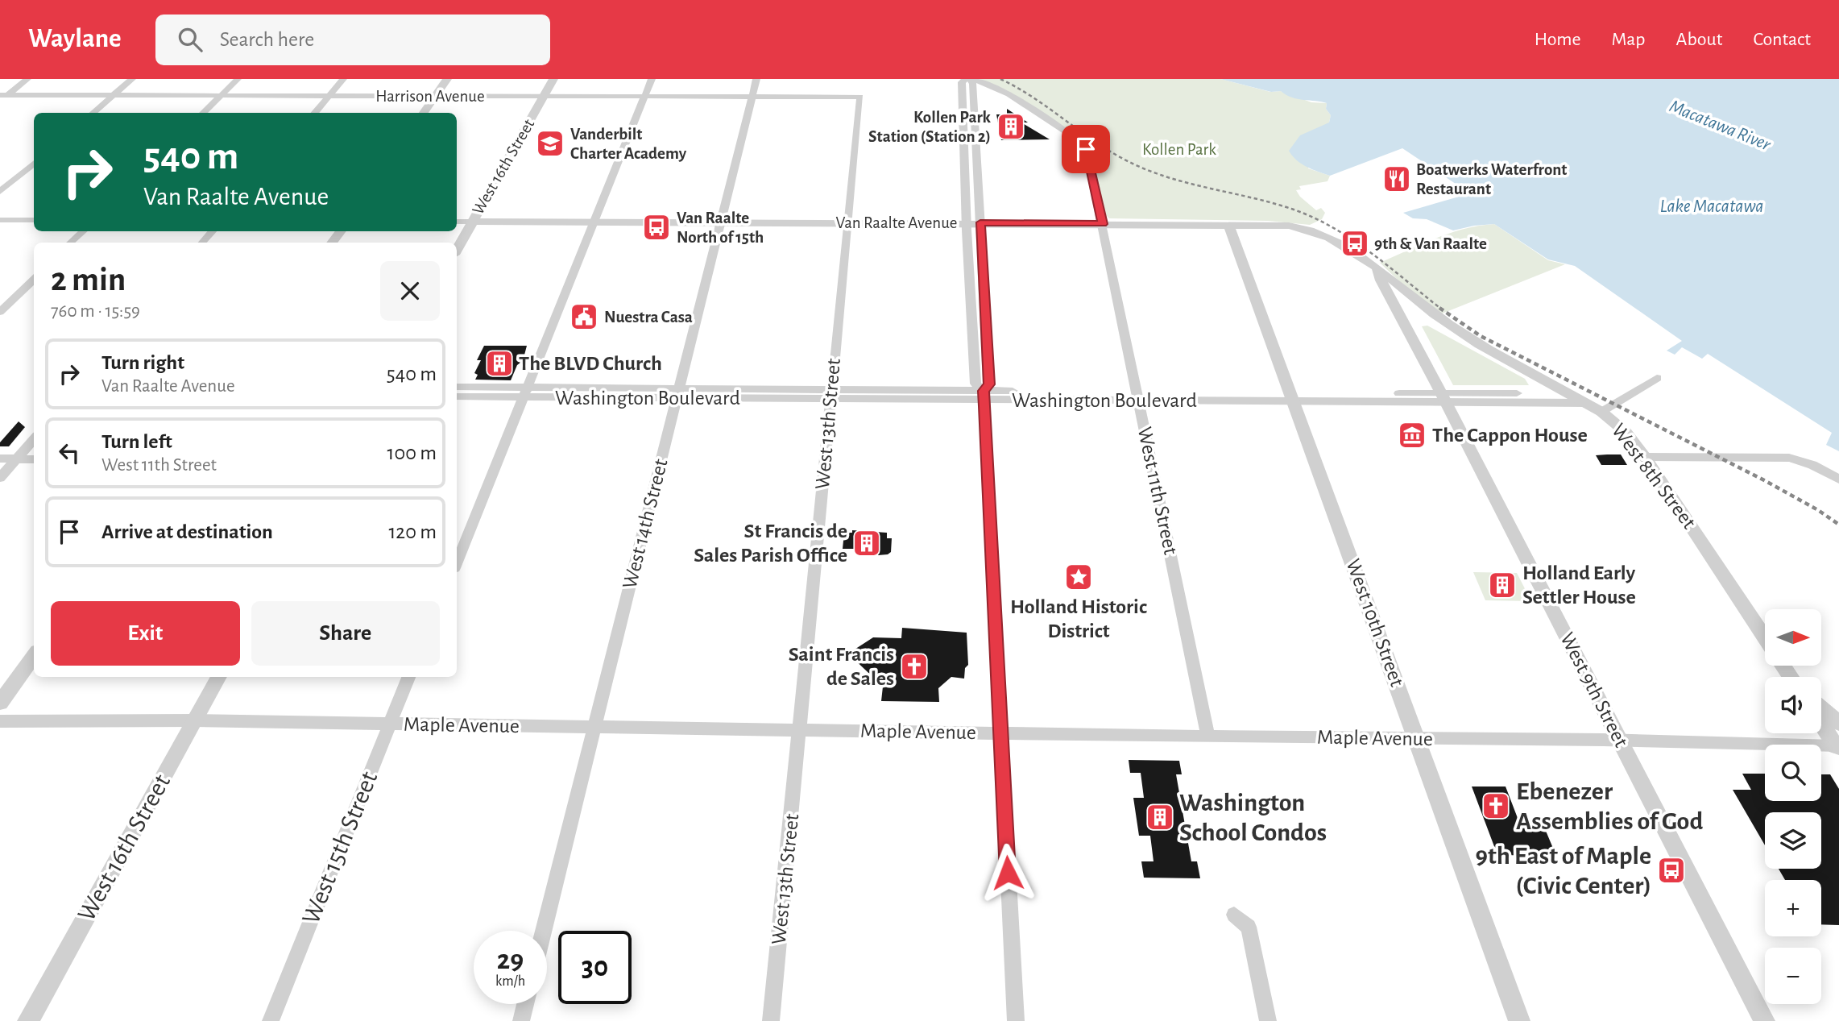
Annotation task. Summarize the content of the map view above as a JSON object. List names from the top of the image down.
{
  "streets": {
    "street": [
      "Harrison Avenue",
      "West 16th Street",
      "Van Raalte Avenue",
      "Washington Boulevard",
      "West 13th Street",
      "West 8th Street",
      "West 11th Street",
      "West 14th Street",
      "West 10th Street",
      "West 9th Street",
      "Maple Avenue",
      "West 15th Street"
    ]
  },
  "crossings": [
    ["Harrison Avenue", "West 16th Street"],
    ["Harrison Avenue", "West 13th Street"],
    ["Harrison Avenue", "West 14th Street"],
    ["West 16th Street", "Van Raalte Avenue"],
    ["West 16th Street", "Maple Avenue"],
    ["Van Raalte Avenue", "West 13th Street"],
    ["Van Raalte Avenue", "West 11th Street"],
    ["Van Raalte Avenue", "West 14th Street"],
    ["Van Raalte Avenue", "West 10th Street"],
    ["Washington Boulevard", "West 13th Street"],
    ["Washington Boulevard", "West 8th Street"],
    ["Washington Boulevard", "West 11th Street"],
    ["Washington Boulevard", "West 14th Street"],
    ["Washington Boulevard", "West 10th Street"],
    ["Washington Boulevard", "West 9th Street"],
    ["West 13th Street", "Maple Avenue"],
    ["West 8th Street", "West 9th Street"],
    ["West 11th Street", "Maple Avenue"],
    ["West 14th Street", "Maple Avenue"],
    ["West 10th Street", "Maple Avenue"],
    ["West 9th Street", "Maple Avenue"],
    ["Maple Avenue", "West 15th Street"]
  ],
  "water": ["Macatawa River", "Lake Macatawa"],
  "parks": ["Kollen Park"],
  "places": {
    "building": [
      "Kollen Park Station (Station 2)",
      "The BLVD Church",
      "St Francis de Sales Parish Office",
      "Holland Early Settler House",
      "Washington School Condos"
    ],
    "school or university": ["Vanderbilt Charter Academy"],
    "restaurant": ["Boatwerks Waterfront Restaurant"],
    "bus stop": ["Van Raalte North of 15th", "9th & Van Raalte", "9th East of Maple (Civic Center)"],
    "public building": ["Nuestra Casa"],
    "museum": ["The Cappon House"],
    "place": ["Holland Historic District"],
    "church": ["Saint Francis de Sales", "Ebenezer Assemblies of God"]
  },
  "north": "right",
  "page": {
    "header": "Waylane",
    "search": "Search here",
    "nav": [
      "Home",
      "Map",
      "About",
      "Contact"
    ],
    "turn": ["540 m", "Van Raalte Avenue"],
    "heading": ["2 min", "760 m · 15:59"],
    "list": [
      {
        "name": "Turn right",
        "note": "Van Raalte Avenue",
        "value": "540 m"
      },
      {
        "name": "Turn left",
        "note": "West 11th Street",
        "value": "100 m"
      },
      {
        "name": "Arrive at destination",
        "value": "120 m"
      }
    ],
    "buttons": ["Exit", "Share"],
    "map_buttons": ["+", "−"],
    "speed": "29 km/h",
    "limit": "30"
  }
}
